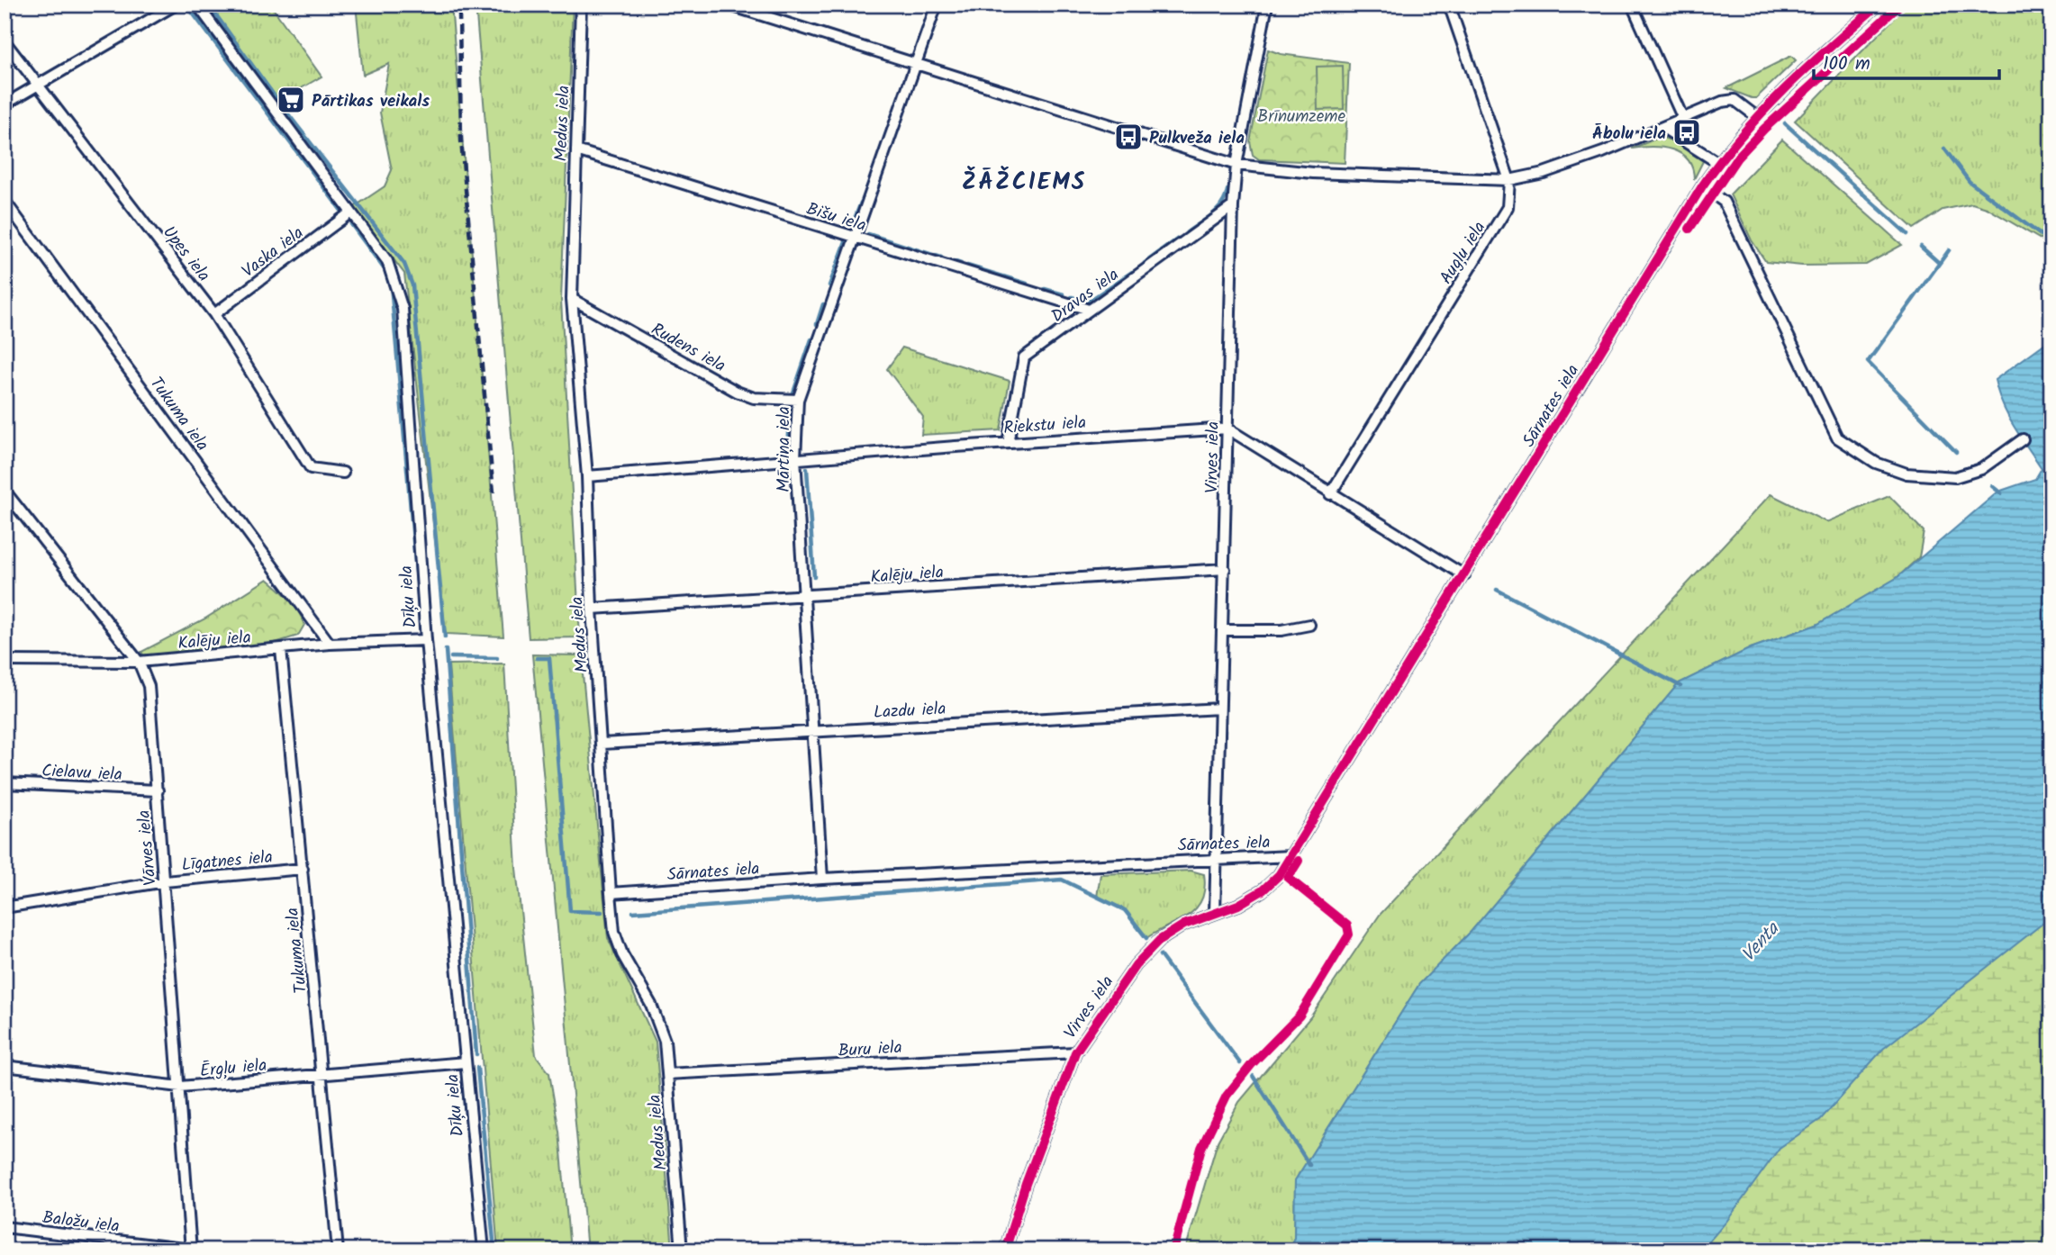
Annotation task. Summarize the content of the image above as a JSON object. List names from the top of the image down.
{
  "streets": {
    "street": [
      "Medus iela",
      "Bišu iela",
      "Vaska iela",
      "Augļu iela",
      "Upes iela",
      "Dravas iela",
      "Rudens iela",
      "Sārnates iela",
      "Tukuma iela",
      "Riekstu iela",
      "Mārtiņa iela",
      "Virves iela",
      "Kalēju iela",
      "Dīķu iela",
      "Lazdu iela",
      "Cielavu iela",
      "Vārves iela",
      "Līgatnes iela",
      "Buru iela",
      "Ērgļu iela",
      "Baložu iela"
    ]
  },
  "crossings": [
    ["Medus iela", "Bišu iela"],
    ["Medus iela", "Rudens iela"],
    ["Medus iela", "Sārnates iela"],
    ["Medus iela", "Riekstu iela"],
    ["Medus iela", "Kalēju iela"],
    ["Medus iela", "Lazdu iela"],
    ["Medus iela", "Buru iela"],
    ["Bišu iela", "Dravas iela"],
    ["Bišu iela", "Mārtiņa iela"],
    ["Vaska iela", "Upes iela"],
    ["Vaska iela", "Dīķu iela"],
    ["Dravas iela", "Riekstu iela"],
    ["Dravas iela", "Virves iela"],
    ["Rudens iela", "Mārtiņa iela"],
    ["Sārnates iela", "Mārtiņa iela"],
    ["Sārnates iela", "Virves iela"],
    ["Tukuma iela", "Kalēju iela"],
    ["Tukuma iela", "Līgatnes iela"],
    ["Tukuma iela", "Ērgļu iela"],
    ["Riekstu iela", "Mārtiņa iela"],
    ["Riekstu iela", "Virves iela"],
    ["Mārtiņa iela", "Kalēju iela"],
    ["Mārtiņa iela", "Lazdu iela"],
    ["Virves iela", "Kalēju iela"],
    ["Virves iela", "Lazdu iela"],
    ["Virves iela", "Buru iela"],
    ["Kalēju iela", "Dīķu iela"],
    ["Kalēju iela", "Vārves iela"],
    ["Dīķu iela", "Ērgļu iela"],
    ["Cielavu iela", "Vārves iela"],
    ["Vārves iela", "Līgatnes iela"],
    ["Vārves iela", "Ērgļu iela"],
    ["Vārves iela", "Baložu iela"]
  ],
  "districts": ["ŽĀŽCIEMS"],
  "water": ["Venta"],
  "parks": ["Brīnumzeme"],
  "places": {
    "supermarket": ["Pārtikas veikals"],
    "bus stop": ["Ābolu iela", "Pulkveža iela"]
  },
  "scale_bar": "100 m"
}
